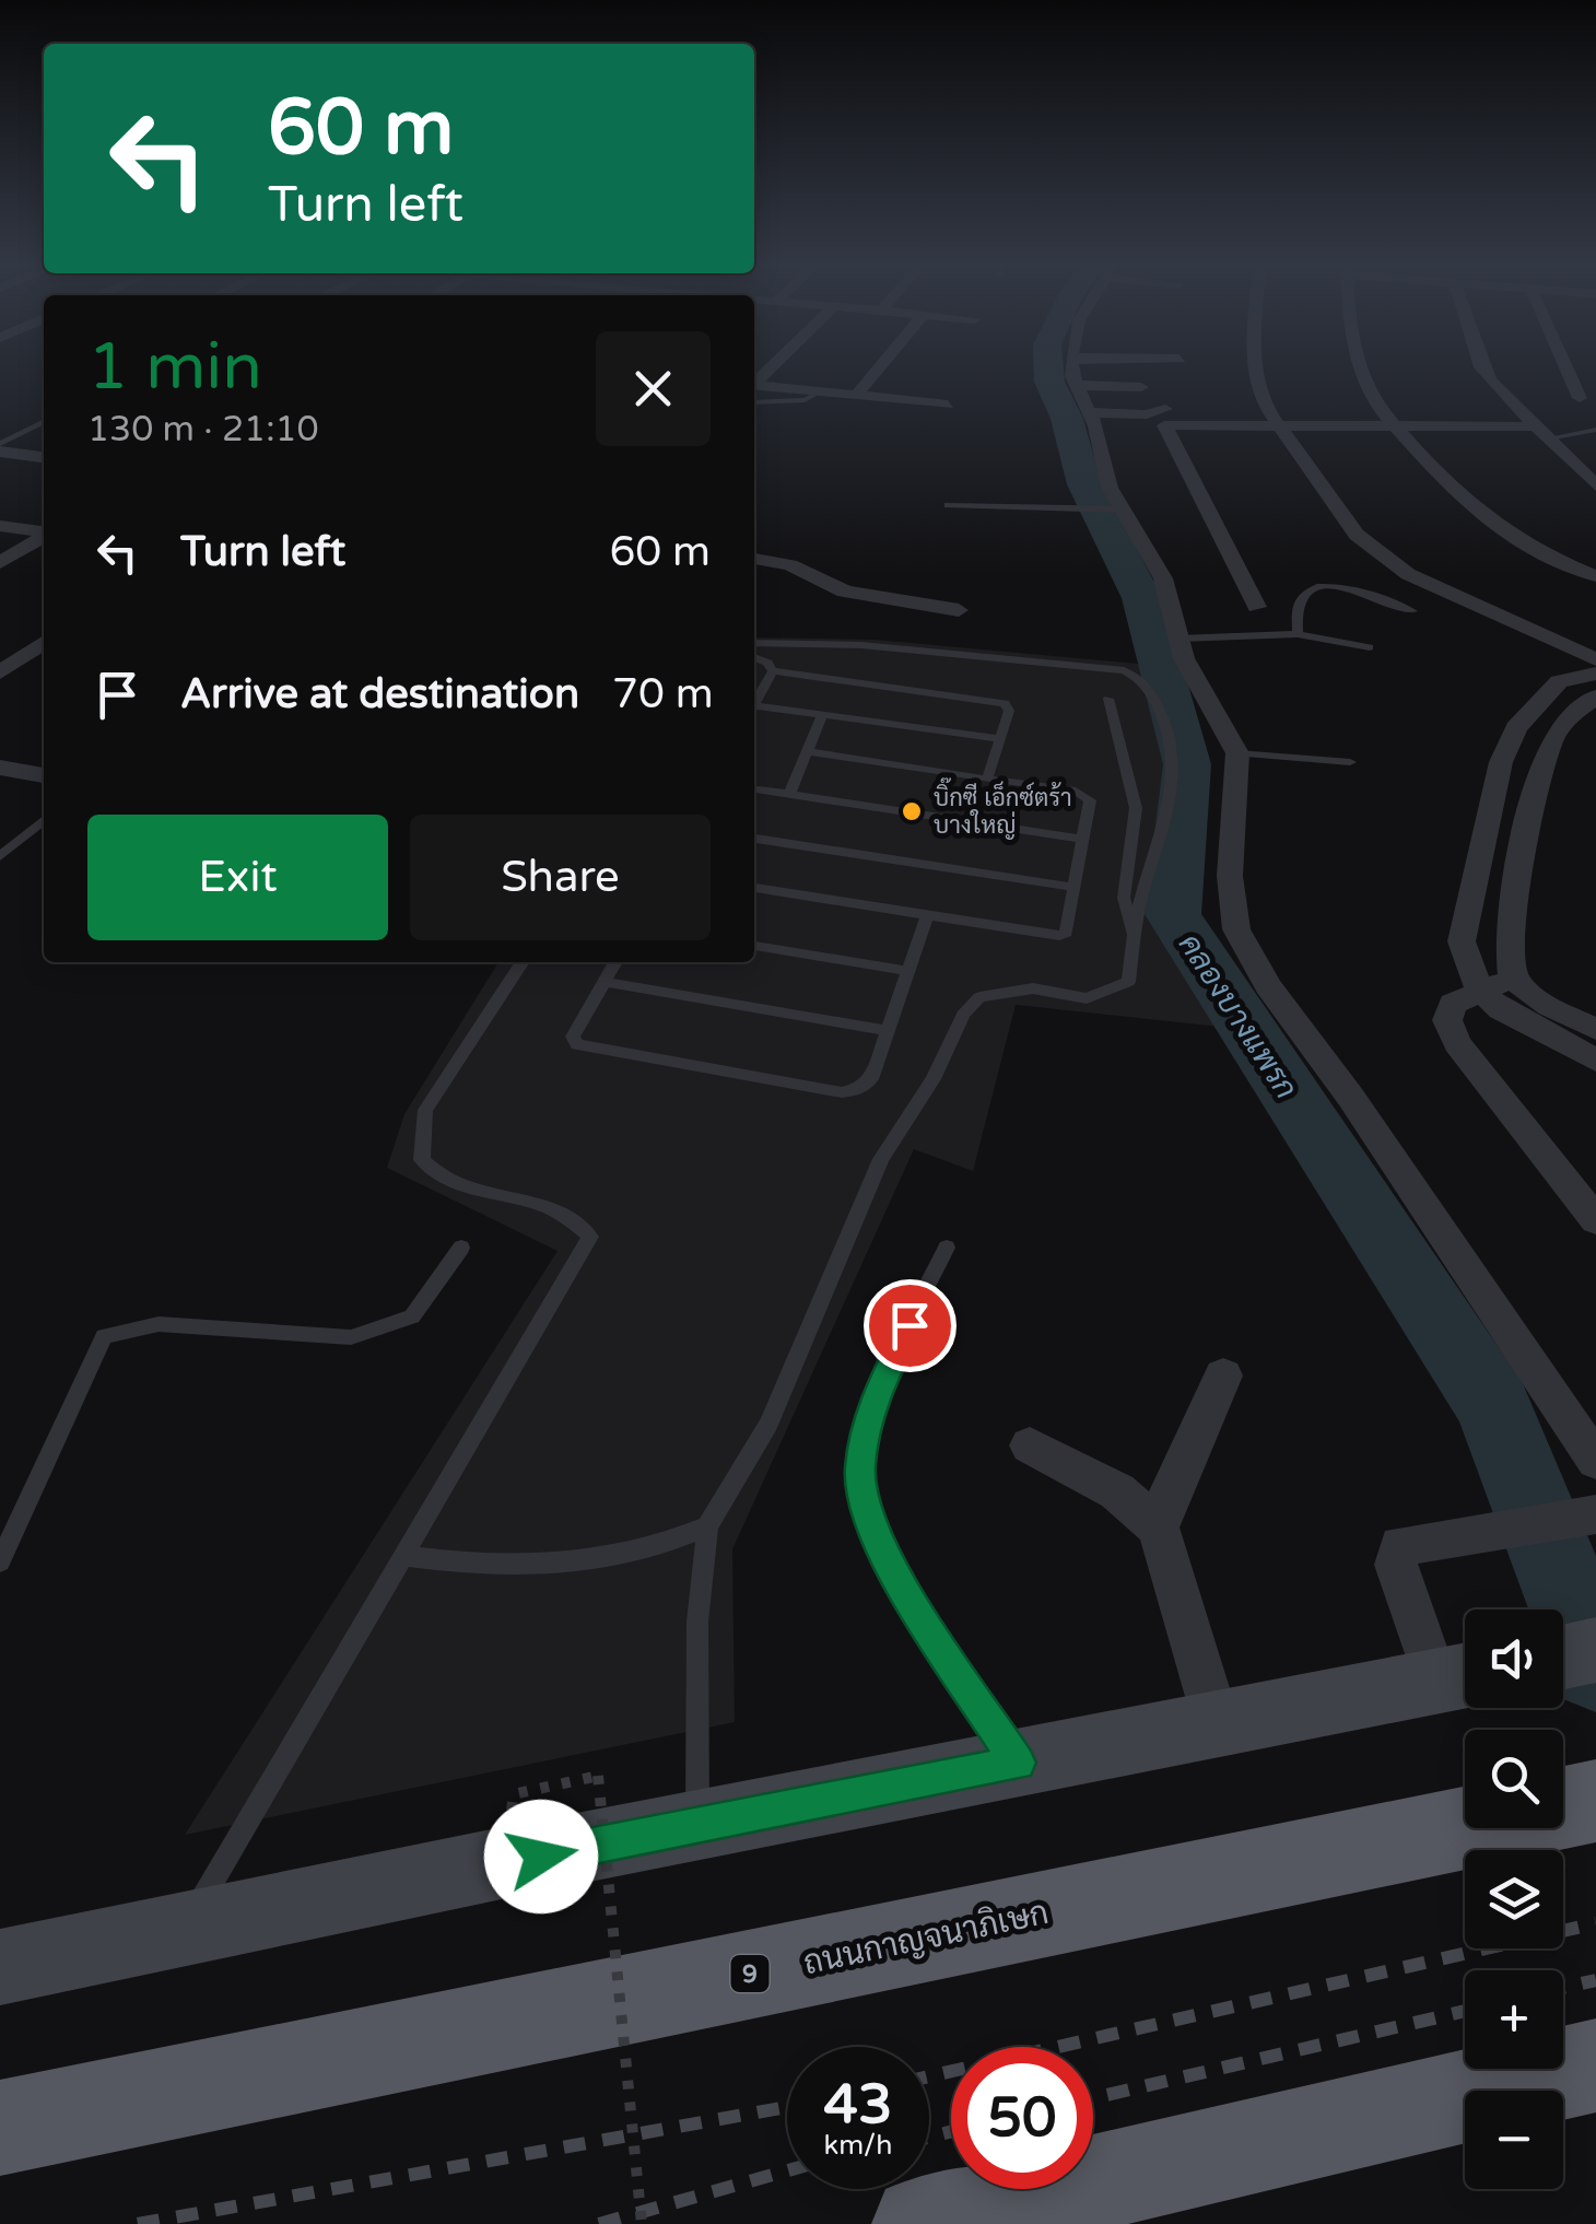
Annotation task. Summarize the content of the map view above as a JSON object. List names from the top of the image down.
{
  "streets": {
    "highway": ["ถนนกาญจนาภิเษก", "9"]
  },
  "water": ["คลองบางแพรก"],
  "places": ["บิ๊กซี เอ็กซ์ตร้า บางใหญ่"],
  "page": {
    "turn": ["60 m", "Turn left"],
    "heading": ["1 min", "130 m · 21:10"],
    "list": [
      {
        "name": "Turn left",
        "value": "60 m"
      },
      {
        "name": "Arrive at destination",
        "value": "70 m"
      }
    ],
    "buttons": ["Exit", "Share"],
    "map_buttons": ["+", "−"],
    "speed": "43 km/h",
    "limit": "50"
  }
}
